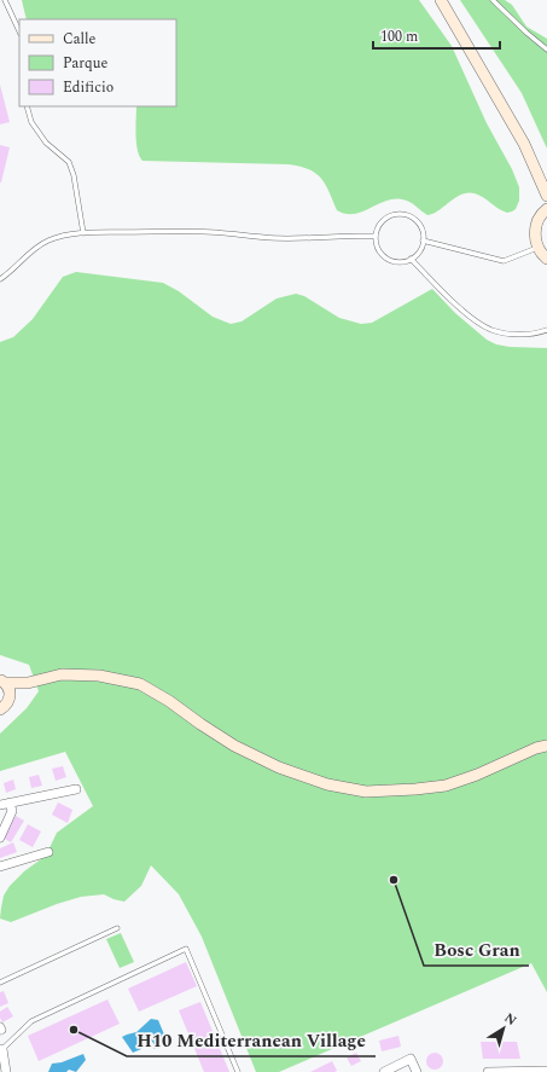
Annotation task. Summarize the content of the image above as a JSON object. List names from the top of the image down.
{
  "places": ["Bosc Gran", "H10 Mediterranean Village"],
  "legend": ["Calle", "Parque", "Edificio"],
  "scale_bar": "100 m",
  "north": "top right"
}
